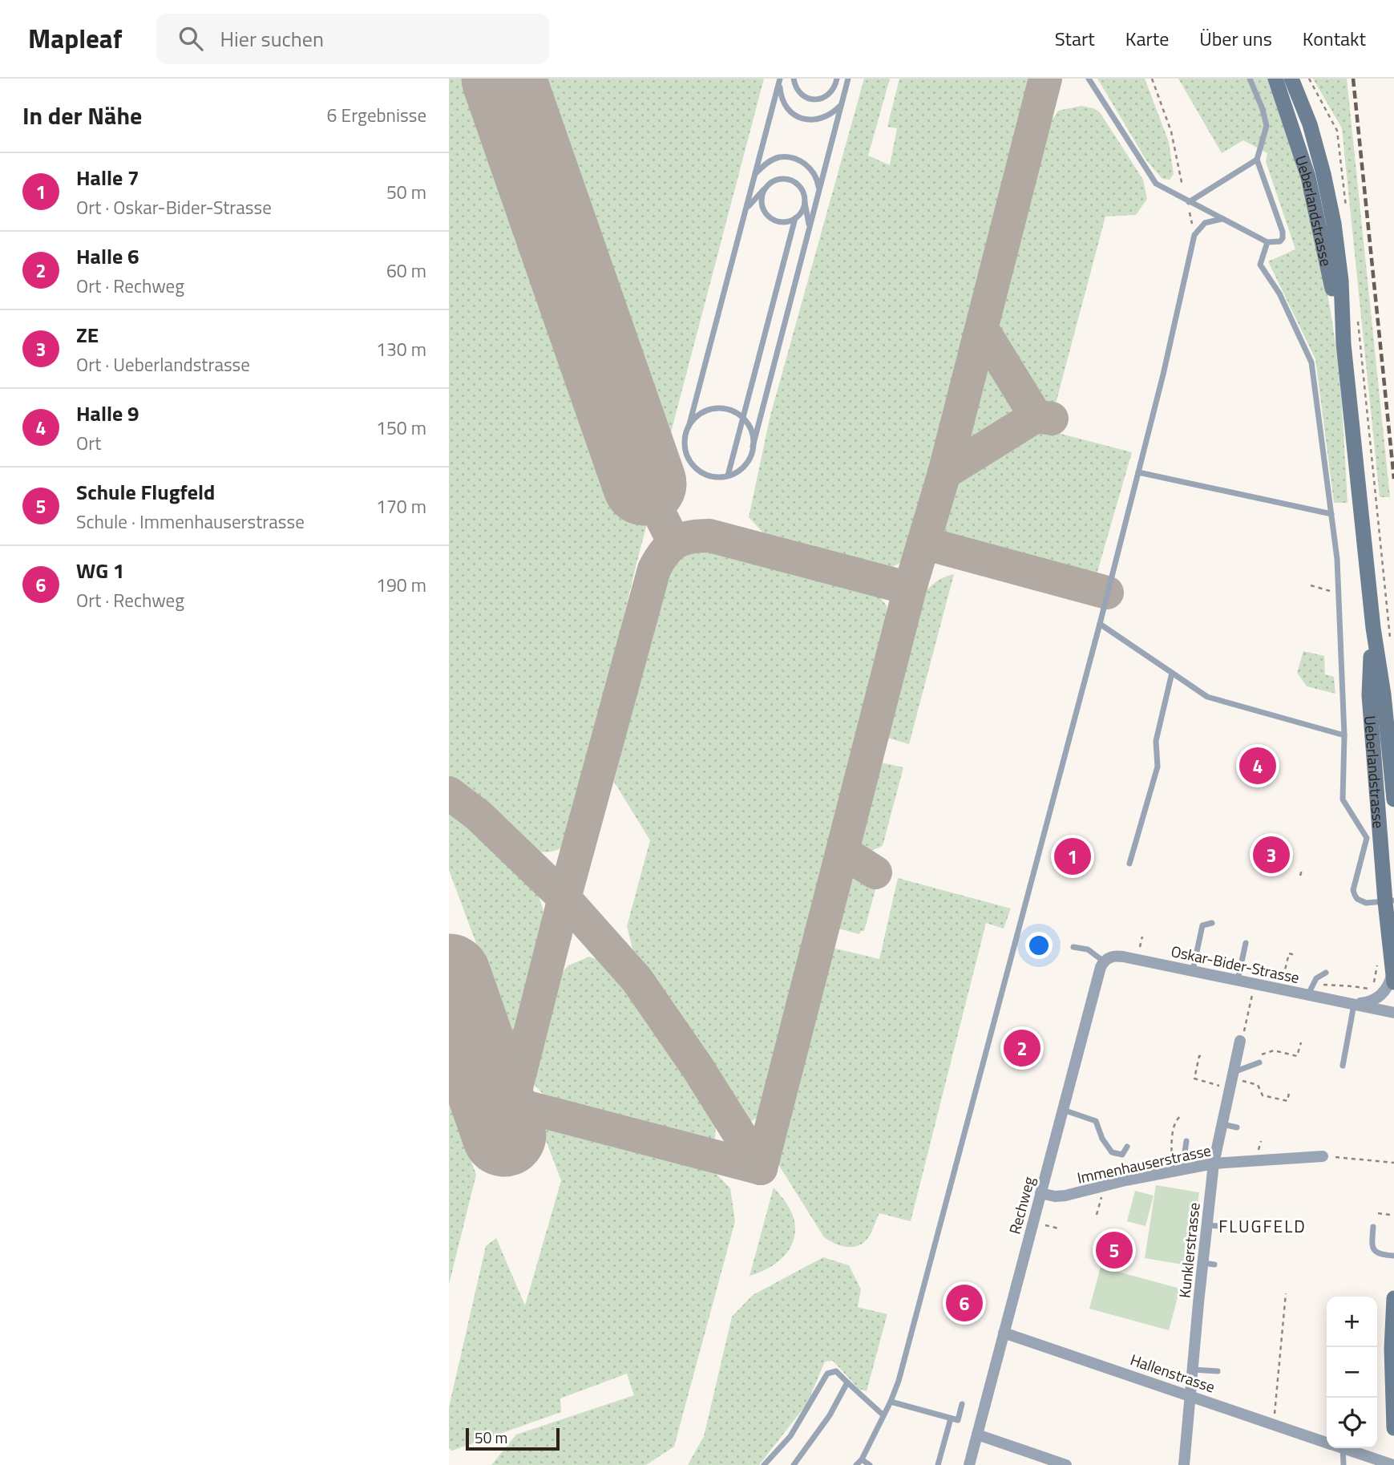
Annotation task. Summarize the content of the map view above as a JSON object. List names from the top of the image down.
{
  "streets": {
    "main road": ["Ueberlandstrasse"],
    "street": [
      "Oskar-Bider-Strasse",
      "Immenhauserstrasse",
      "Rechweg",
      "Kunklerstrasse",
      "Hallenstrasse"
    ]
  },
  "crossings": [
    ["Ueberlandstrasse", "Oskar-Bider-Strasse"],
    ["Oskar-Bider-Strasse", "Rechweg"],
    ["Immenhauserstrasse", "Rechweg"],
    ["Immenhauserstrasse", "Kunklerstrasse"],
    ["Rechweg", "Hallenstrasse"],
    ["Kunklerstrasse", "Hallenstrasse"]
  ],
  "districts": ["FLUGFELD"],
  "scale_bar": "50 m",
  "page": {
    "header": "Mapleaf",
    "search": "Hier suchen",
    "nav": [
      "Start",
      "Karte",
      "Über uns",
      "Kontakt"
    ],
    "heading": ["In der Nähe", "6 Ergebnisse"],
    "list": [
      {
        "mark": "1",
        "name": "Halle 7",
        "note": "Ort · Oskar-Bider-Strasse",
        "value": "50 m"
      },
      {
        "mark": "2",
        "name": "Halle 6",
        "note": "Ort · Rechweg",
        "value": "60 m"
      },
      {
        "mark": "3",
        "name": "ZE",
        "note": "Ort · Ueberlandstrasse",
        "value": "130 m"
      },
      {
        "mark": "4",
        "name": "Halle 9",
        "note": "Ort",
        "value": "150 m"
      },
      {
        "mark": "5",
        "name": "Schule Flugfeld",
        "note": "Schule · Immenhauserstrasse",
        "value": "170 m"
      },
      {
        "mark": "6",
        "name": "WG 1",
        "note": "Ort · Rechweg",
        "value": "190 m"
      }
    ],
    "pins": [
      "4",
      "3",
      "1",
      "2",
      "5",
      "6"
    ],
    "map_buttons": ["+", "−"],
    "scale": "50 m"
  }
}
